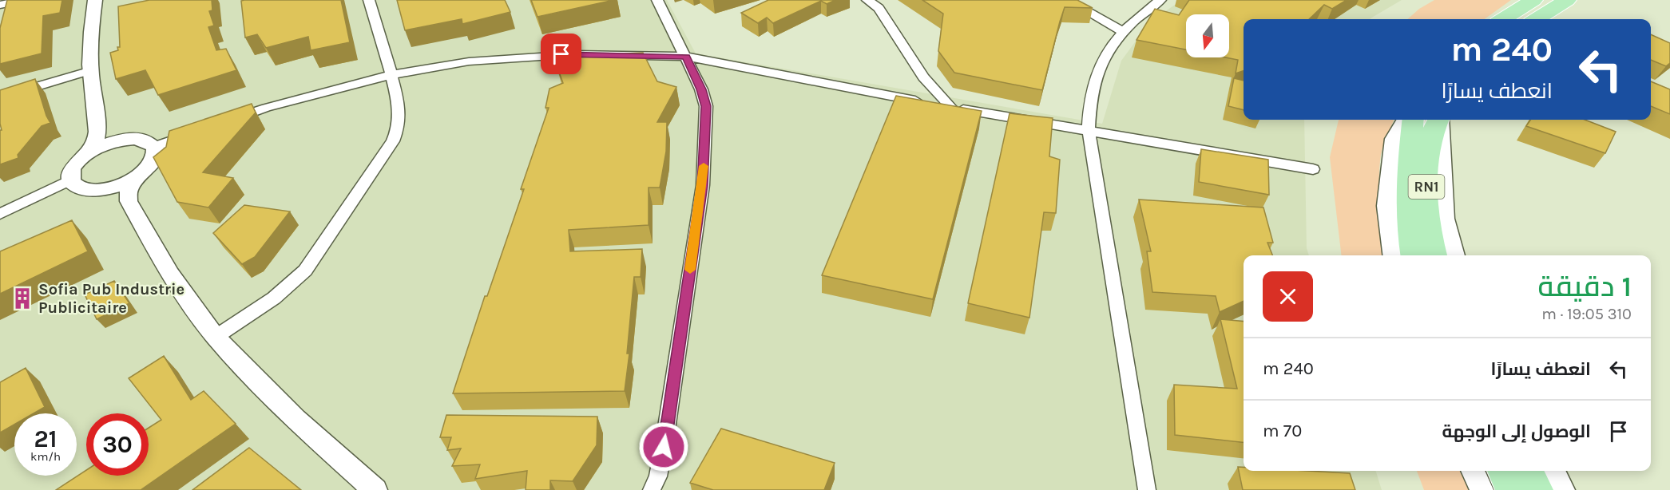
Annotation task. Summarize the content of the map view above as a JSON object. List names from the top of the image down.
{
  "streets": {
    "highway": ["RN1"]
  },
  "places": {
    "building": ["Sofia Pub Industrie Publicitaire"]
  },
  "north": "bottom",
  "page": {
    "turn": ["240 m", "انعطف يسارًا"],
    "heading": ["1 دقيقة", "310 m · 19:05"],
    "list": [
      {
        "name": "انعطف يسارًا",
        "value": "240 m"
      },
      {
        "name": "الوصول إلى الوجهة",
        "value": "70 m"
      }
    ],
    "speed": "21 km/h",
    "limit": "30"
  }
}
